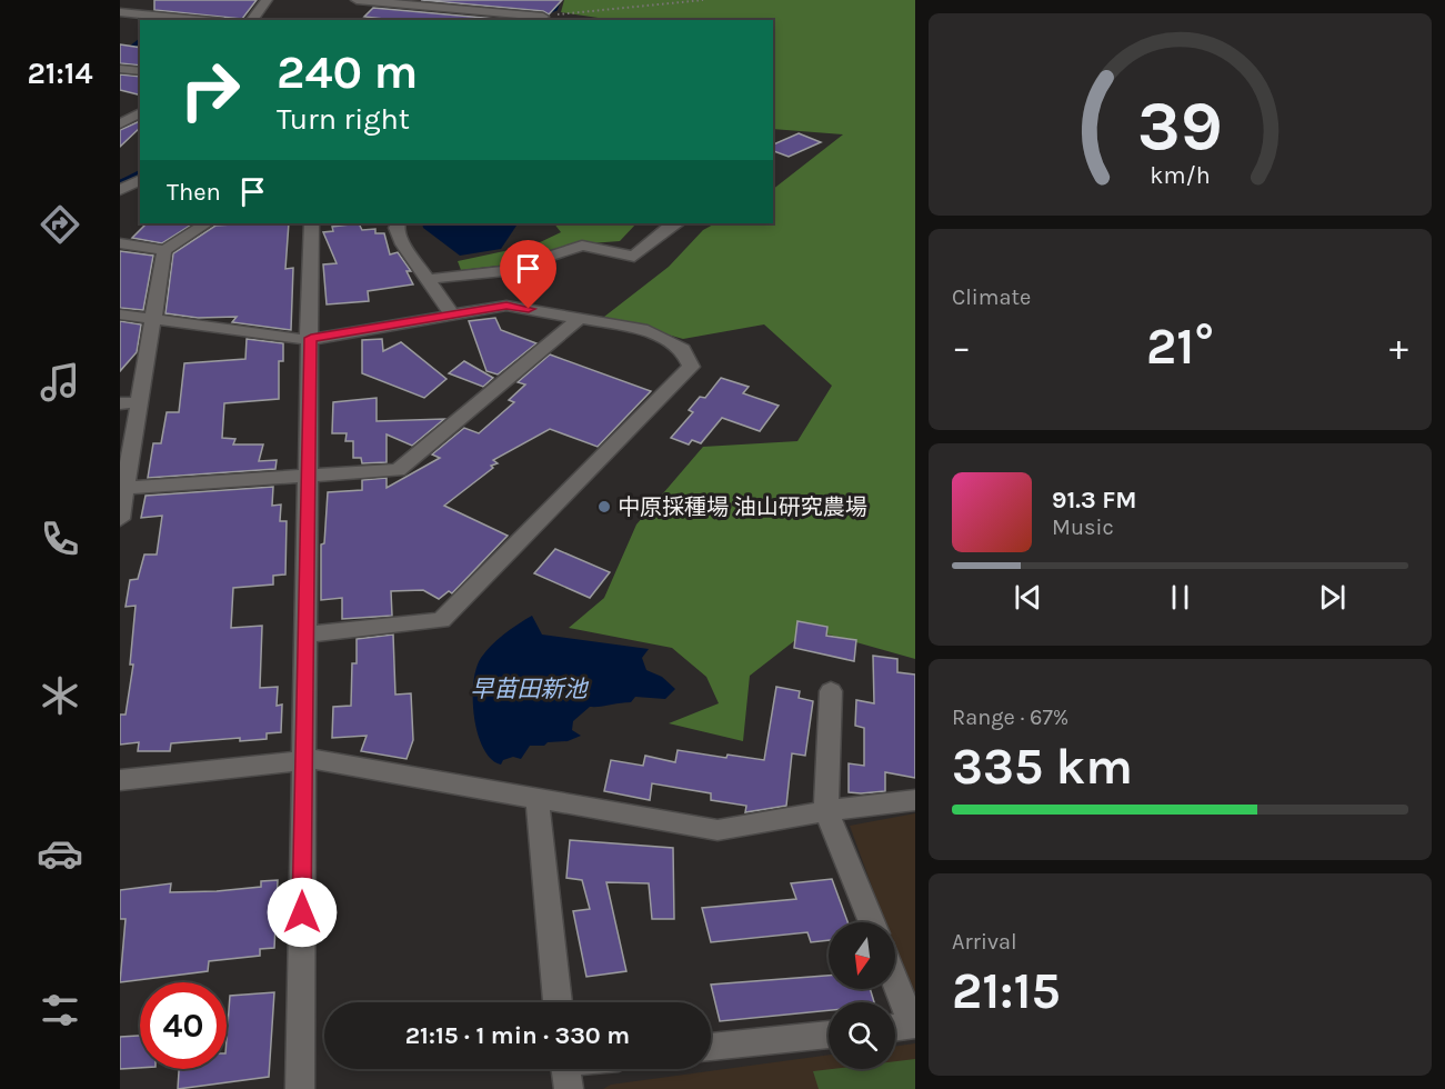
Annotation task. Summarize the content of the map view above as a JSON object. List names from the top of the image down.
{
  "water": ["早苗田新池"],
  "places": ["中原採種場 油山研究農場"],
  "north": "bottom",
  "page": {
    "tabs": "21:14",
    "turn": ["240 m", "Turn right"],
    "then": "Then",
    "tile": [
      "Climate",
      ["Range · 67%", "335 km"],
      ["Arrival", "21:15"]
    ],
    "heat": ["−", "21°", "+"],
    "song": ["91.3 FM", "Music"],
    "limit": "40",
    "trip": "21:15 · 1 min · 330 m",
    "gauge": ["39", "km/h"]
  }
}
